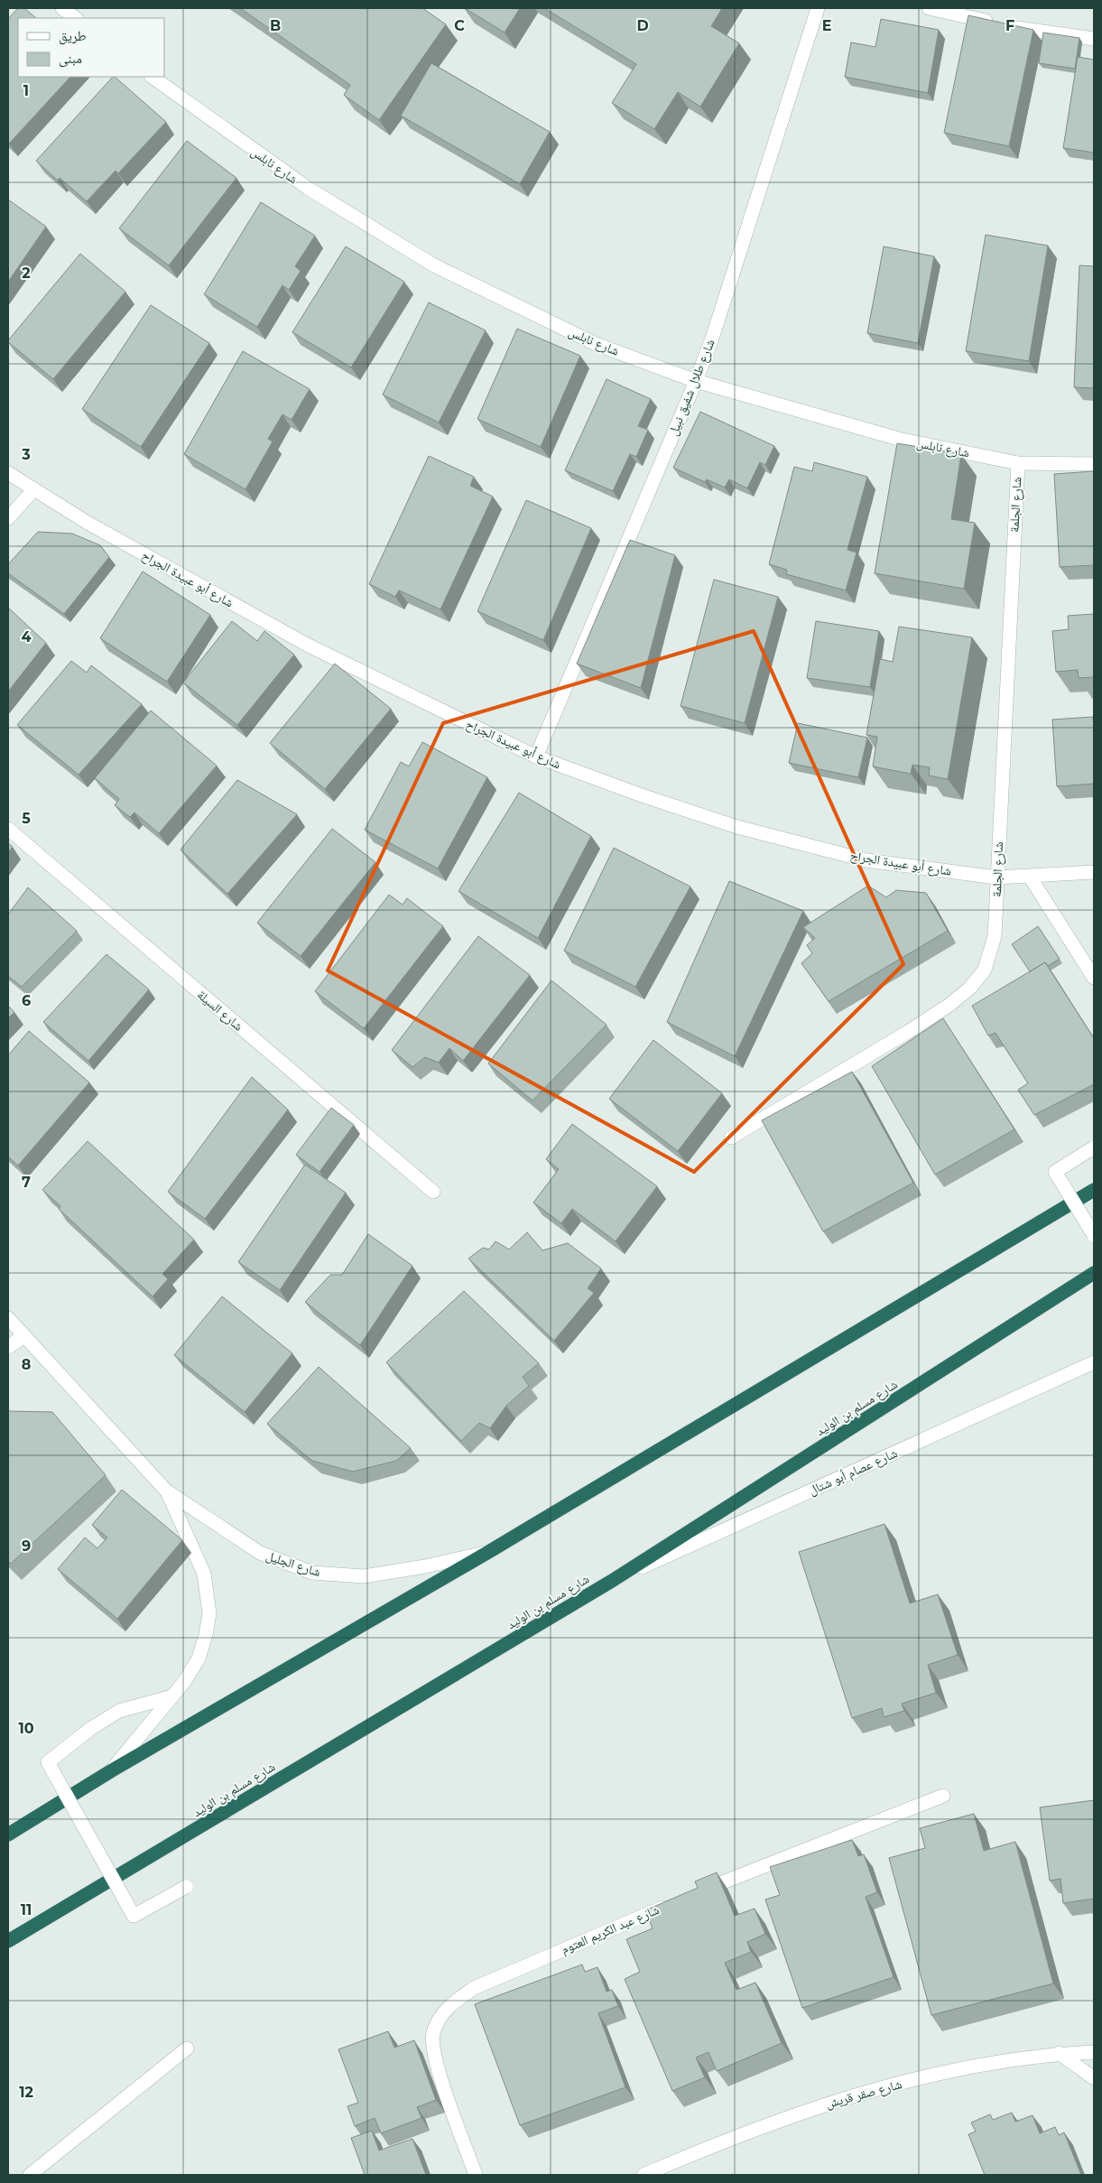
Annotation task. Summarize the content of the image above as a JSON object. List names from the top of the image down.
{
  "streets": {
    "highway": ["شارع مسلم بن الوليد"],
    "street": [
      "شارع نابلس",
      "شارع طلال شفيق نبيل",
      "شارع الجلمة",
      "شارع أبو عبيدة الجراح",
      "شارع السيلة",
      "شارع عصام أبو شتال",
      "شارع الجليل",
      "شارع عبد الكريم العتوم",
      "شارع صقر قريش"
    ]
  },
  "crossings": [
    ["شارع نابلس", "شارع طلال شفيق نبيل"],
    ["شارع نابلس", "شارع الجلمة"],
    ["شارع طلال شفيق نبيل", "شارع أبو عبيدة الجراح"],
    ["شارع الجلمة", "شارع أبو عبيدة الجراح"],
    ["شارع مسلم بن الوليد", "شارع عصام أبو شتال"]
  ],
  "legend": ["طريق", "مبنى"],
  "grid": {
    "columns": [
      "B",
      "C",
      "D",
      "E",
      "F"
    ],
    "rows": [
      "1",
      "2",
      "3",
      "4",
      "5",
      "6",
      "7",
      "8",
      "9",
      "10",
      "11",
      "12"
    ]
  }
}
